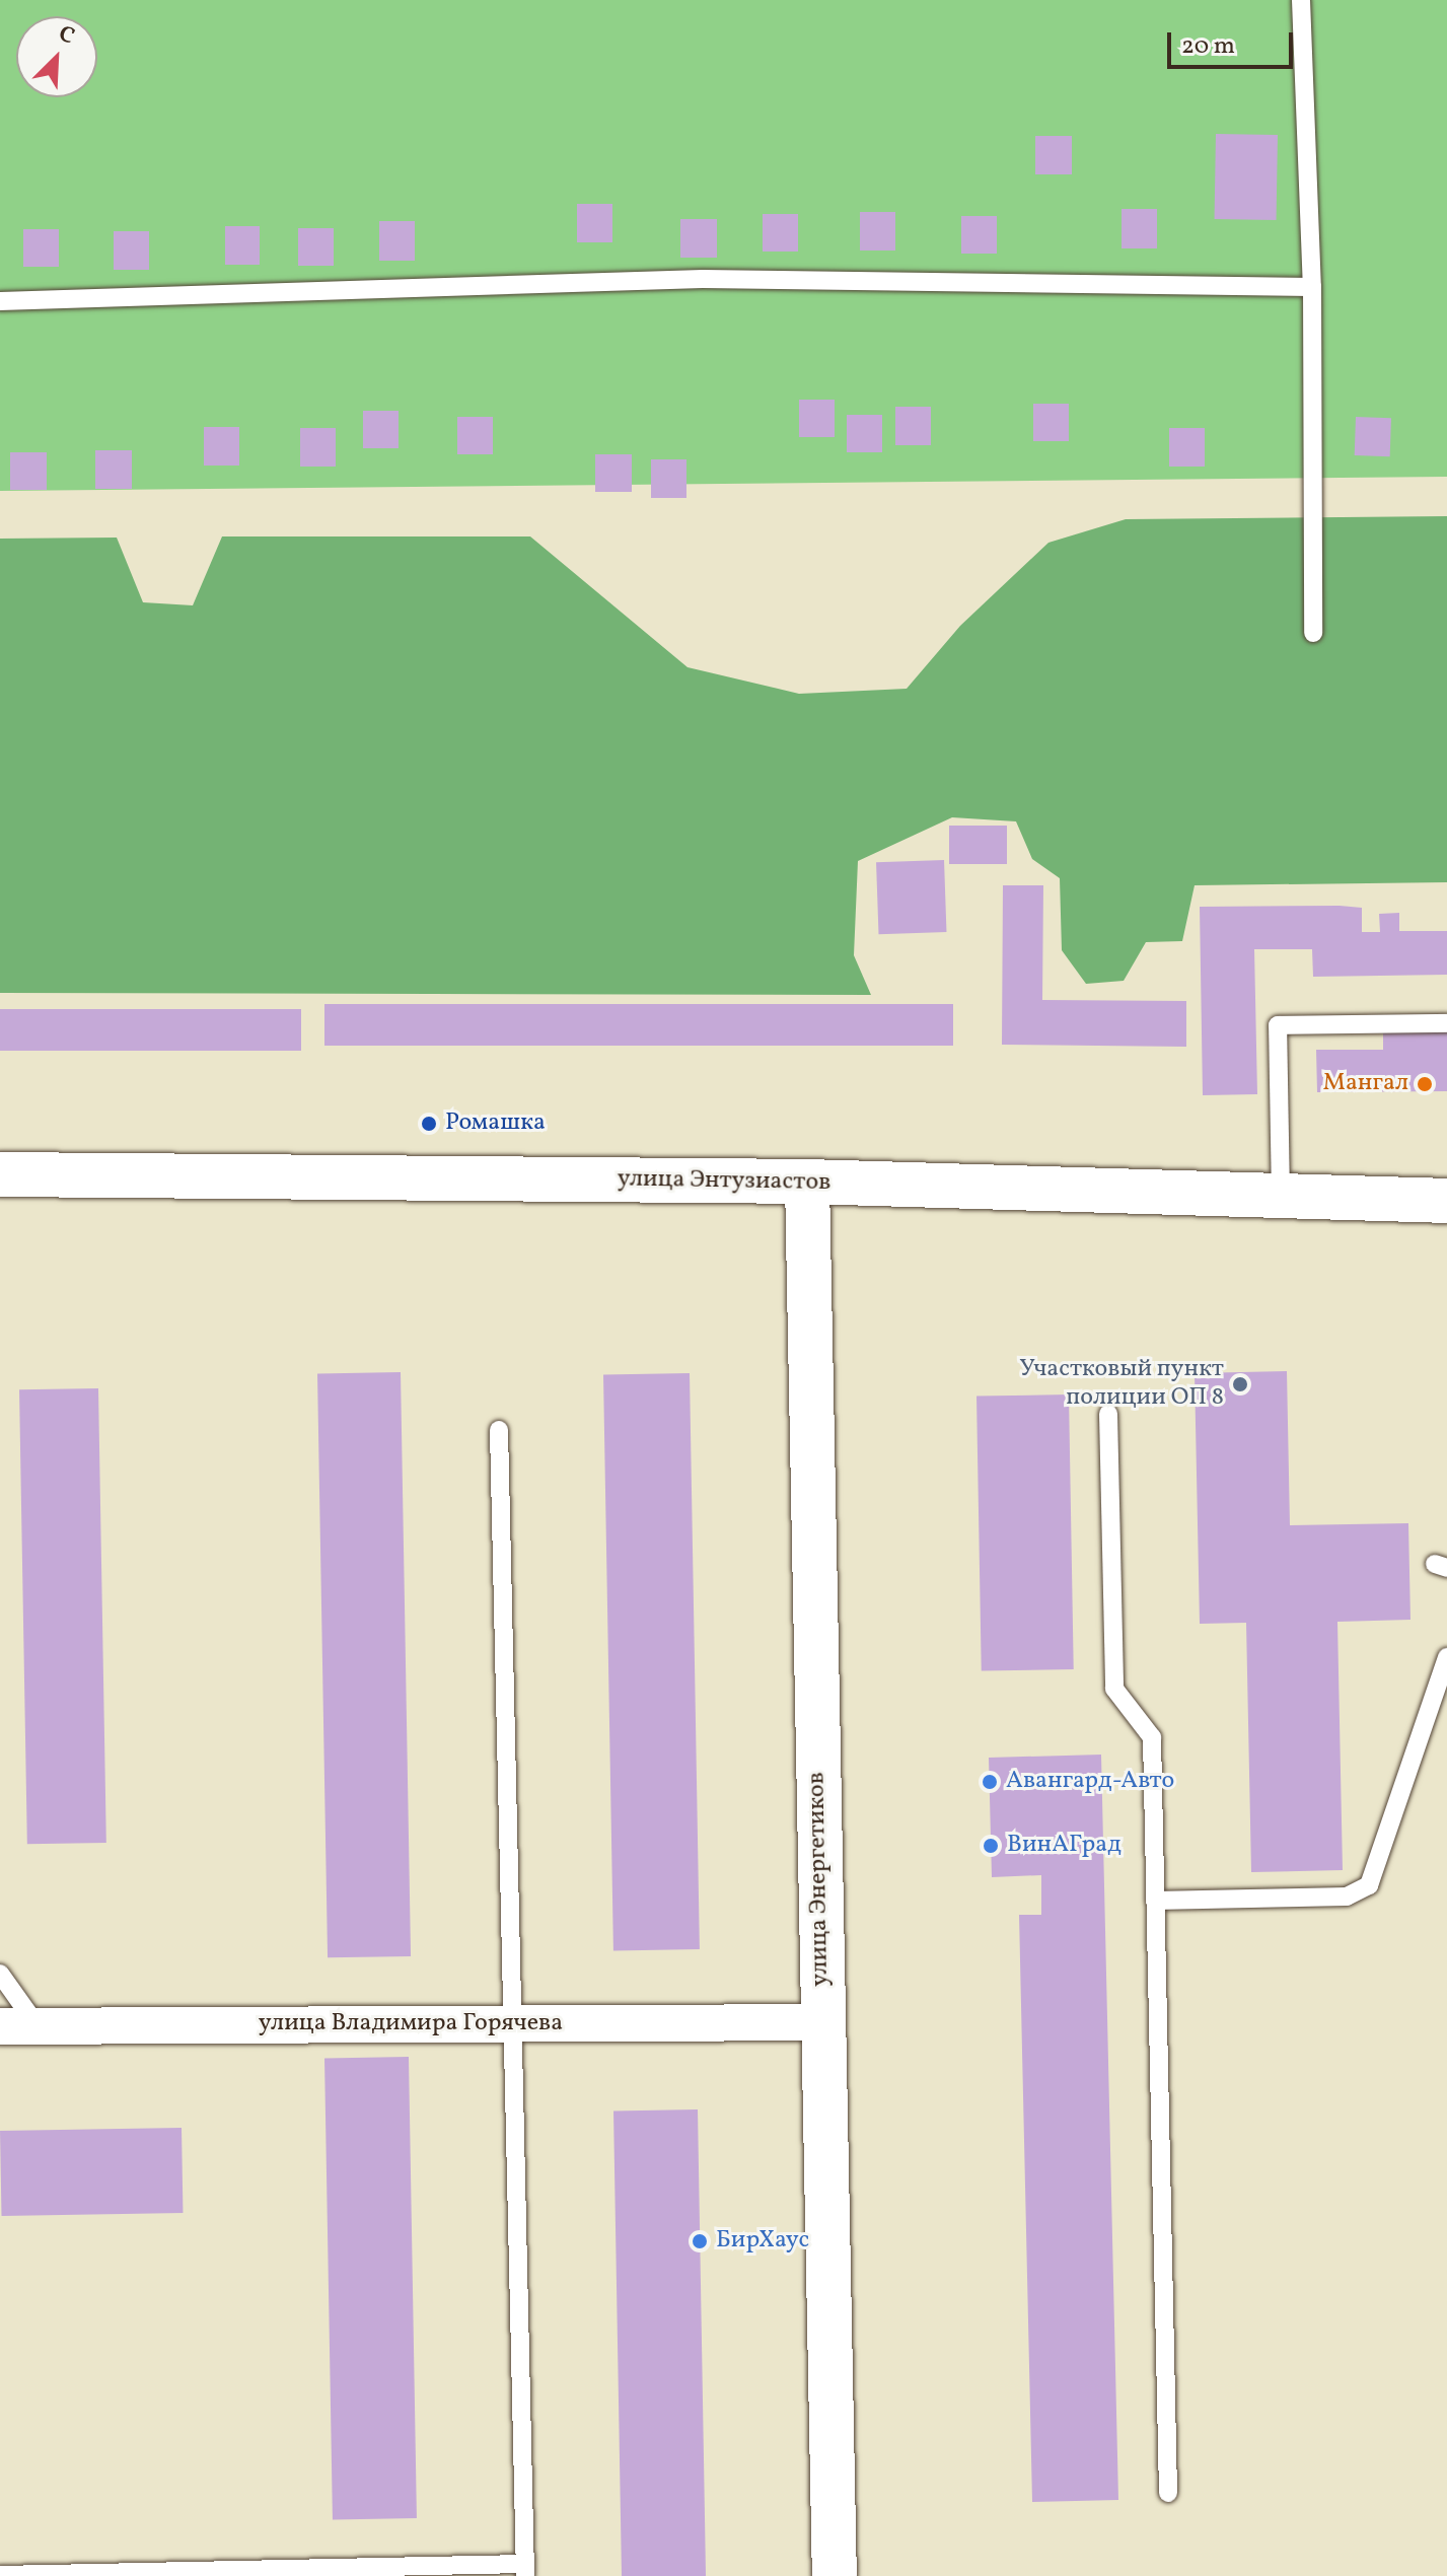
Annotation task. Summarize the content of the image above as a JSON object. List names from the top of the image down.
{
  "streets": {
    "main road": ["улица Энтузиастов", "улица Энергетиков"],
    "street": ["улица Владимира Горячева"]
  },
  "crossings": [
    ["улица Энтузиастов", "улица Энергетиков"],
    ["улица Энергетиков", "улица Владимира Горячева"]
  ],
  "places": [
    "Мангал",
    "Ромашка",
    "Участковый пункт полиции ОП 8",
    "Авангард-Авто",
    "ВинАГрад",
    "БирХаус"
  ],
  "scale_bar": "20 m",
  "north": "top right"
}
